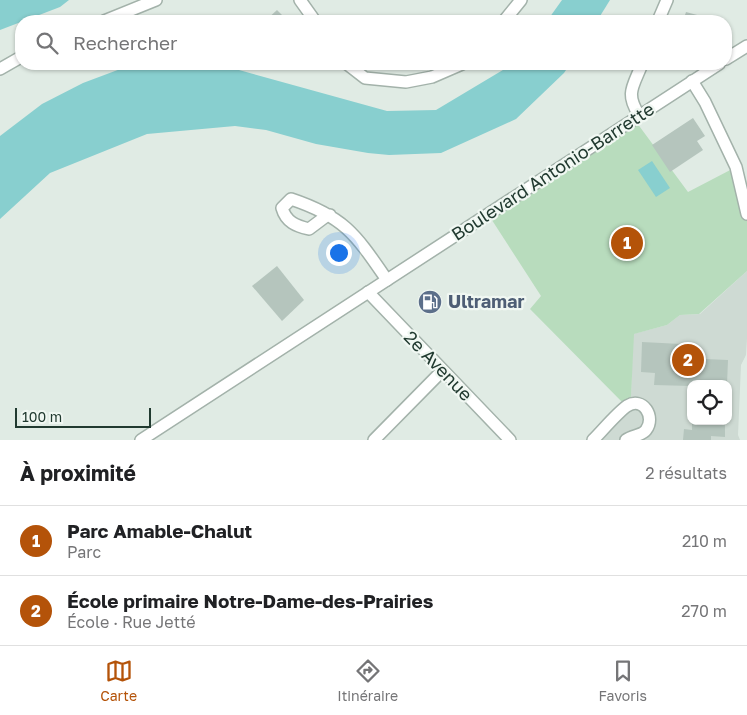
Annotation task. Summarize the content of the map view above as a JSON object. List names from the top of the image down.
{
  "streets": {
    "street": ["Boulevard Antonio-Barrette", "2e Avenue"]
  },
  "crossings": [
    ["Boulevard Antonio-Barrette", "2e Avenue"]
  ],
  "places": {
    "fuel station": ["Ultramar"]
  },
  "scale_bar": "100 m",
  "page": {
    "search": "Rechercher",
    "pins": ["1", "2"],
    "scale": "100 m",
    "heading": ["À proximité", "2 résultats"],
    "list": [
      {
        "mark": "1",
        "name": "Parc Amable-Chalut",
        "note": "Parc",
        "value": "210 m"
      },
      {
        "mark": "2",
        "name": "École primaire Notre-Dame-des-Prairies",
        "note": "École · Rue Jetté",
        "value": "270 m"
      }
    ],
    "nav": ["Carte", "Itinéraire", "Favoris"]
  }
}
